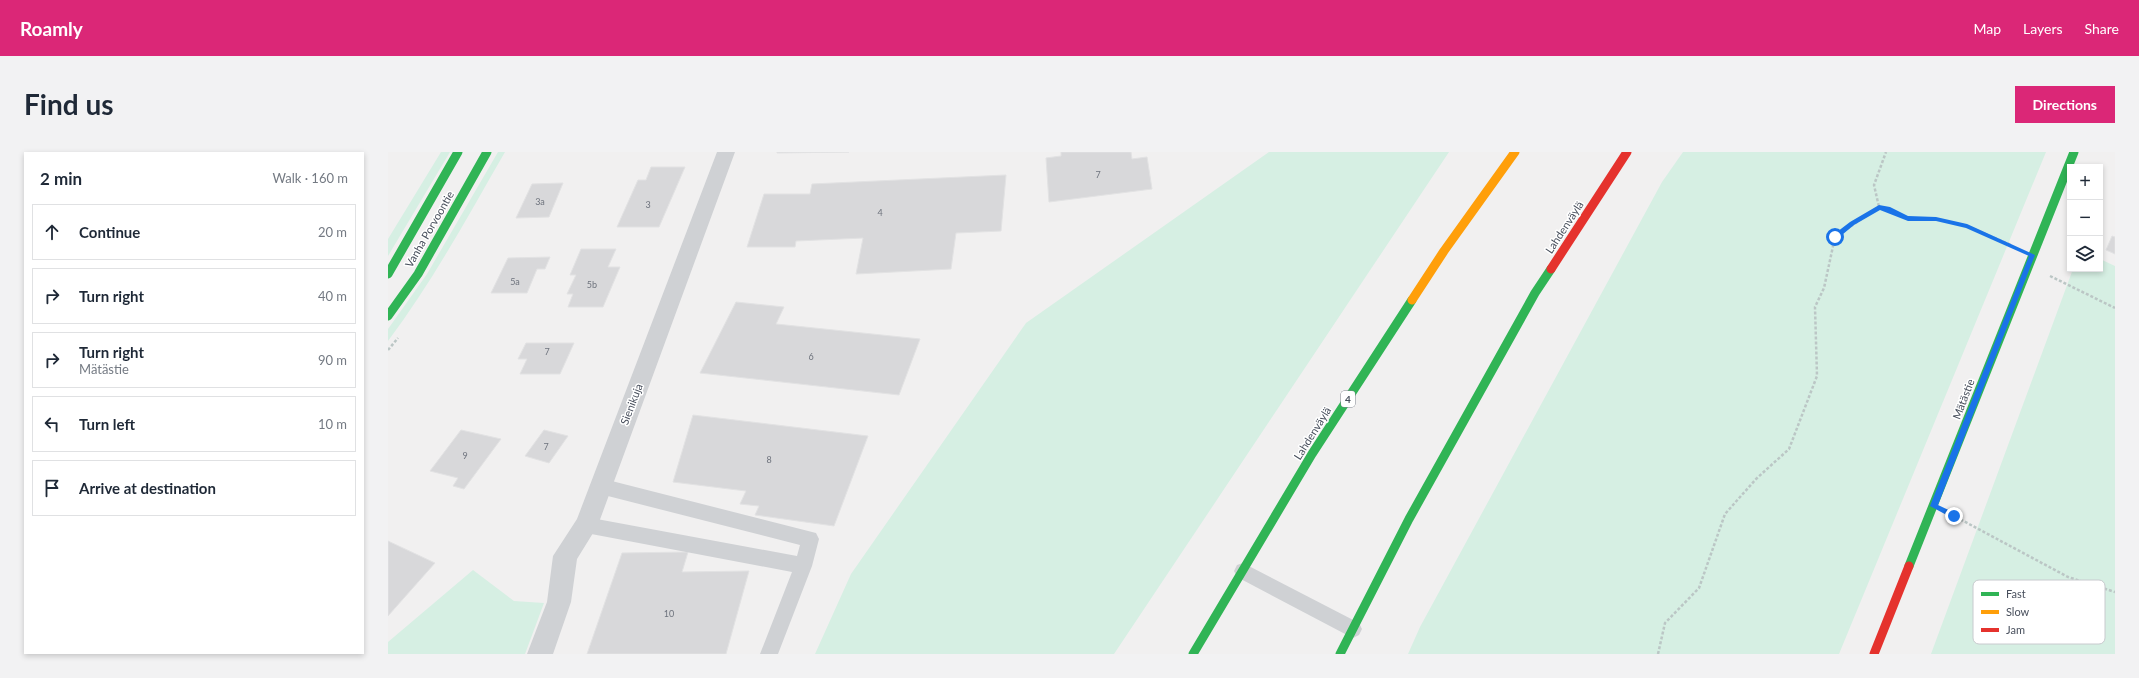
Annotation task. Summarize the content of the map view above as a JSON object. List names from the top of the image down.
{
  "streets": {
    "main road": [
      "Lahdenväylä",
      "Vanha Porvoontie",
      "4",
      "Mätästie"
    ],
    "street": ["Sienikuja"]
  },
  "house_numbers": [
    "7",
    "3a",
    "3",
    "4",
    "5a",
    "5b",
    "7",
    "6",
    "7",
    "9",
    "8",
    "10"
  ],
  "legend": ["Fast", "Slow", "Jam"],
  "page": {
    "header": "Roamly",
    "nav": ["Map", "Layers", "Share"],
    "buttons": "Directions",
    "title": "Find us",
    "heading": ["2 min", "Walk · 160 m"],
    "map_buttons": ["+", "−"],
    "list": [
      ["Continue", "20 m"],
      ["Turn right", "40 m"],
      ["Turn right", "Mätästie", "90 m"],
      ["Turn left", "10 m"],
      "Arrive at destination"
    ]
  }
}
